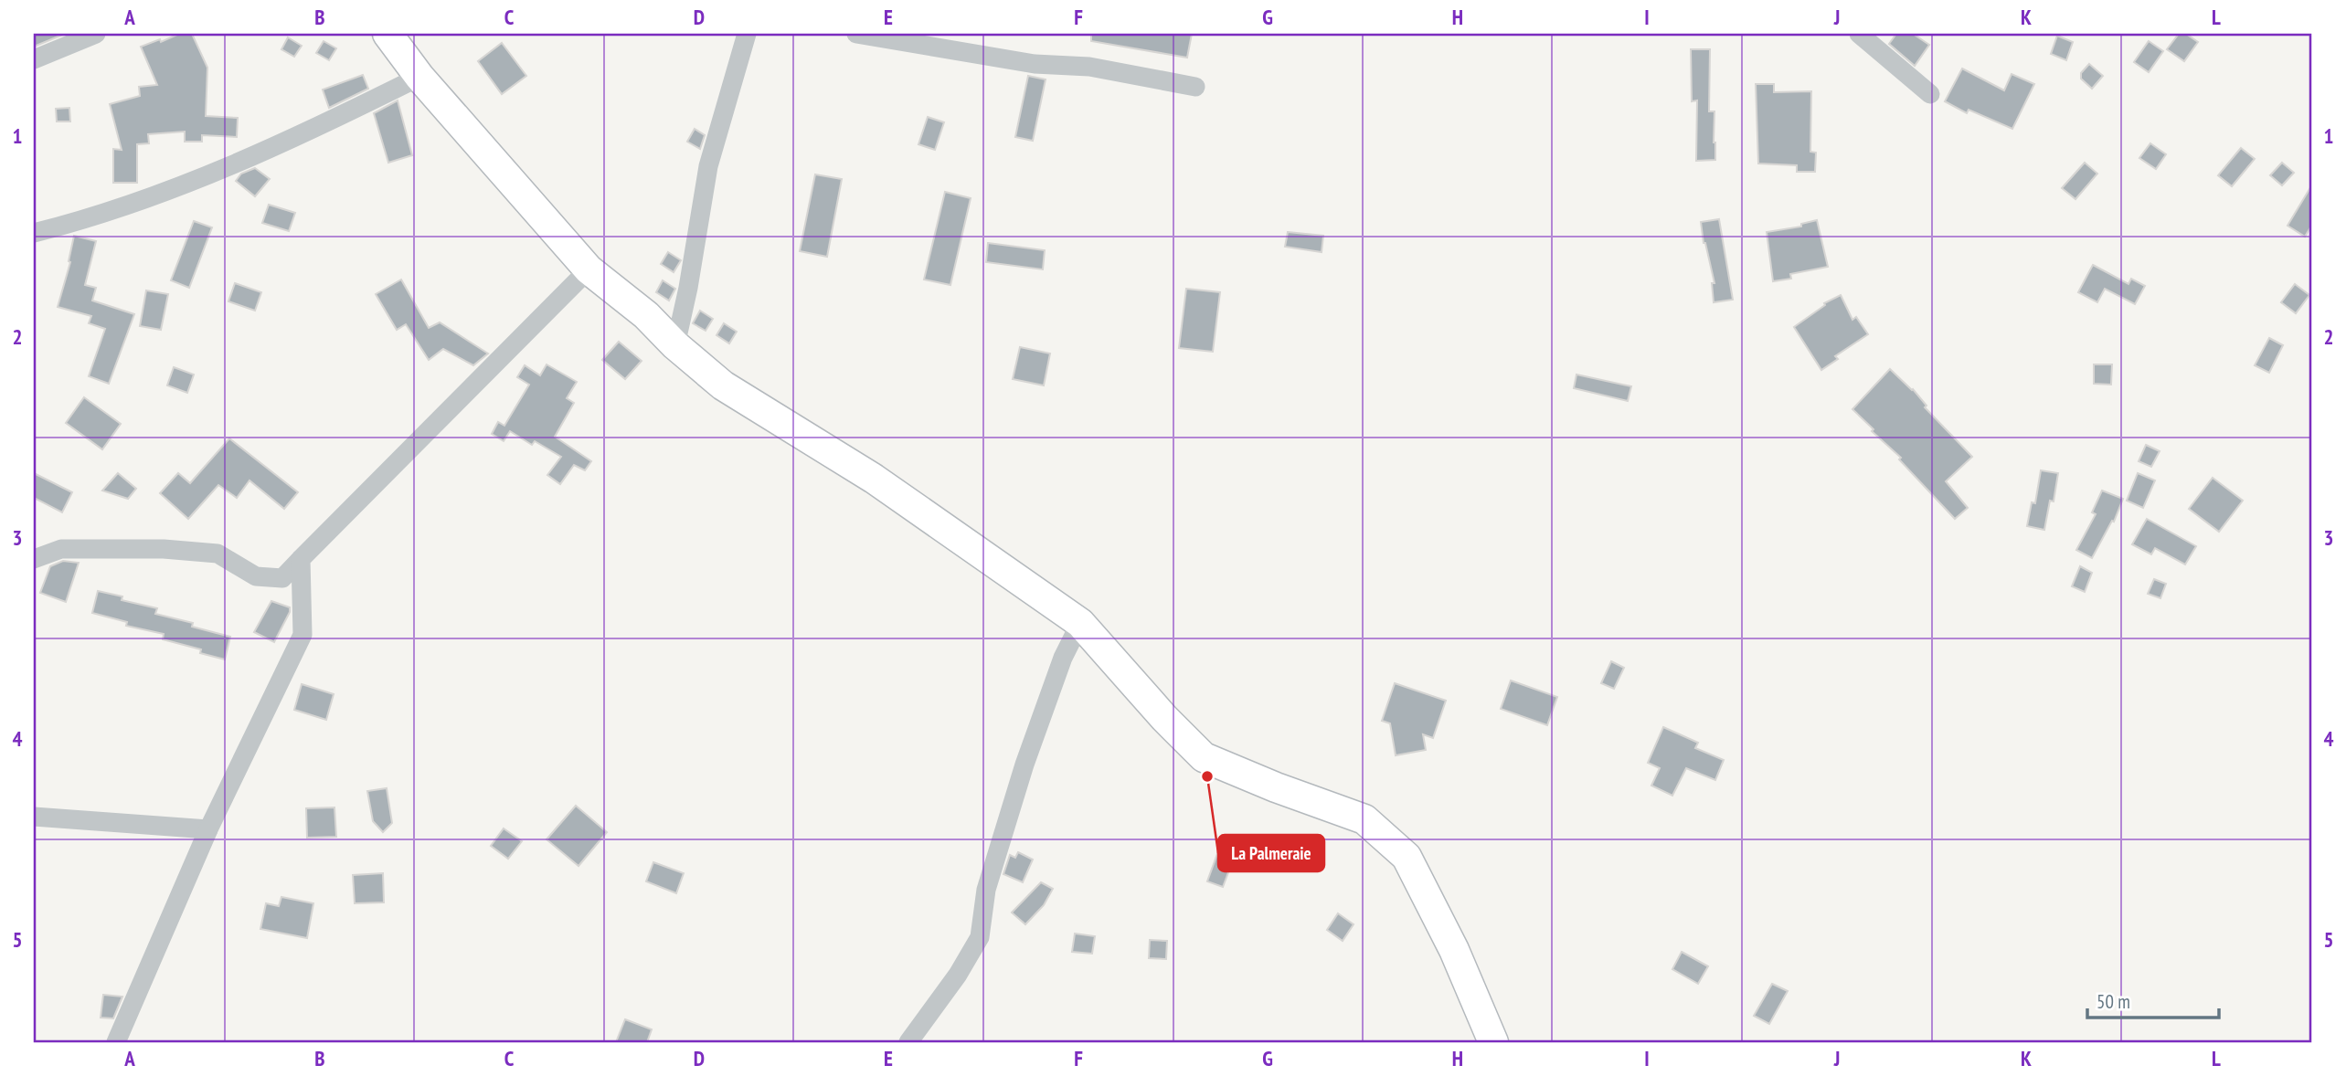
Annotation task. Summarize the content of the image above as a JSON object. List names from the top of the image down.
{
  "places": ["La Palmeraie"],
  "scale_bar": "50 m",
  "grid": {
    "columns": [
      "A",
      "B",
      "C",
      "D",
      "E",
      "F",
      "G",
      "H",
      "I",
      "J",
      "K",
      "L"
    ],
    "rows": [
      "1",
      "2",
      "3",
      "4",
      "5"
    ]
  }
}
